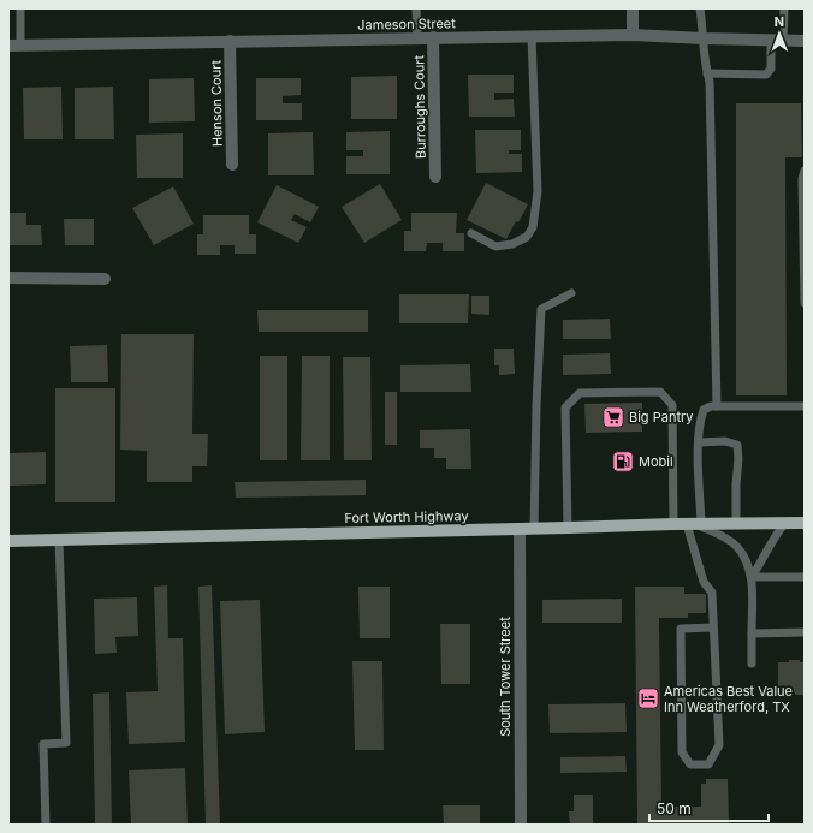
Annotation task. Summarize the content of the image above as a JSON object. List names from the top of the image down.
{
  "streets": {
    "main road": ["Fort Worth Highway"],
    "street": [
      "Jameson Street",
      "Henson Court",
      "Burroughs Court",
      "South Tower Street"
    ]
  },
  "crossings": [
    ["Jameson Street", "Henson Court"],
    ["Jameson Street", "Burroughs Court"],
    ["Fort Worth Highway", "South Tower Street"]
  ],
  "places": {
    "supermarket": ["Big Pantry"],
    "fuel station": ["Mobil"],
    "hotel": ["Americas Best Value Inn Weatherford, TX"]
  },
  "scale_bar": "50 m",
  "north": "top"
}
